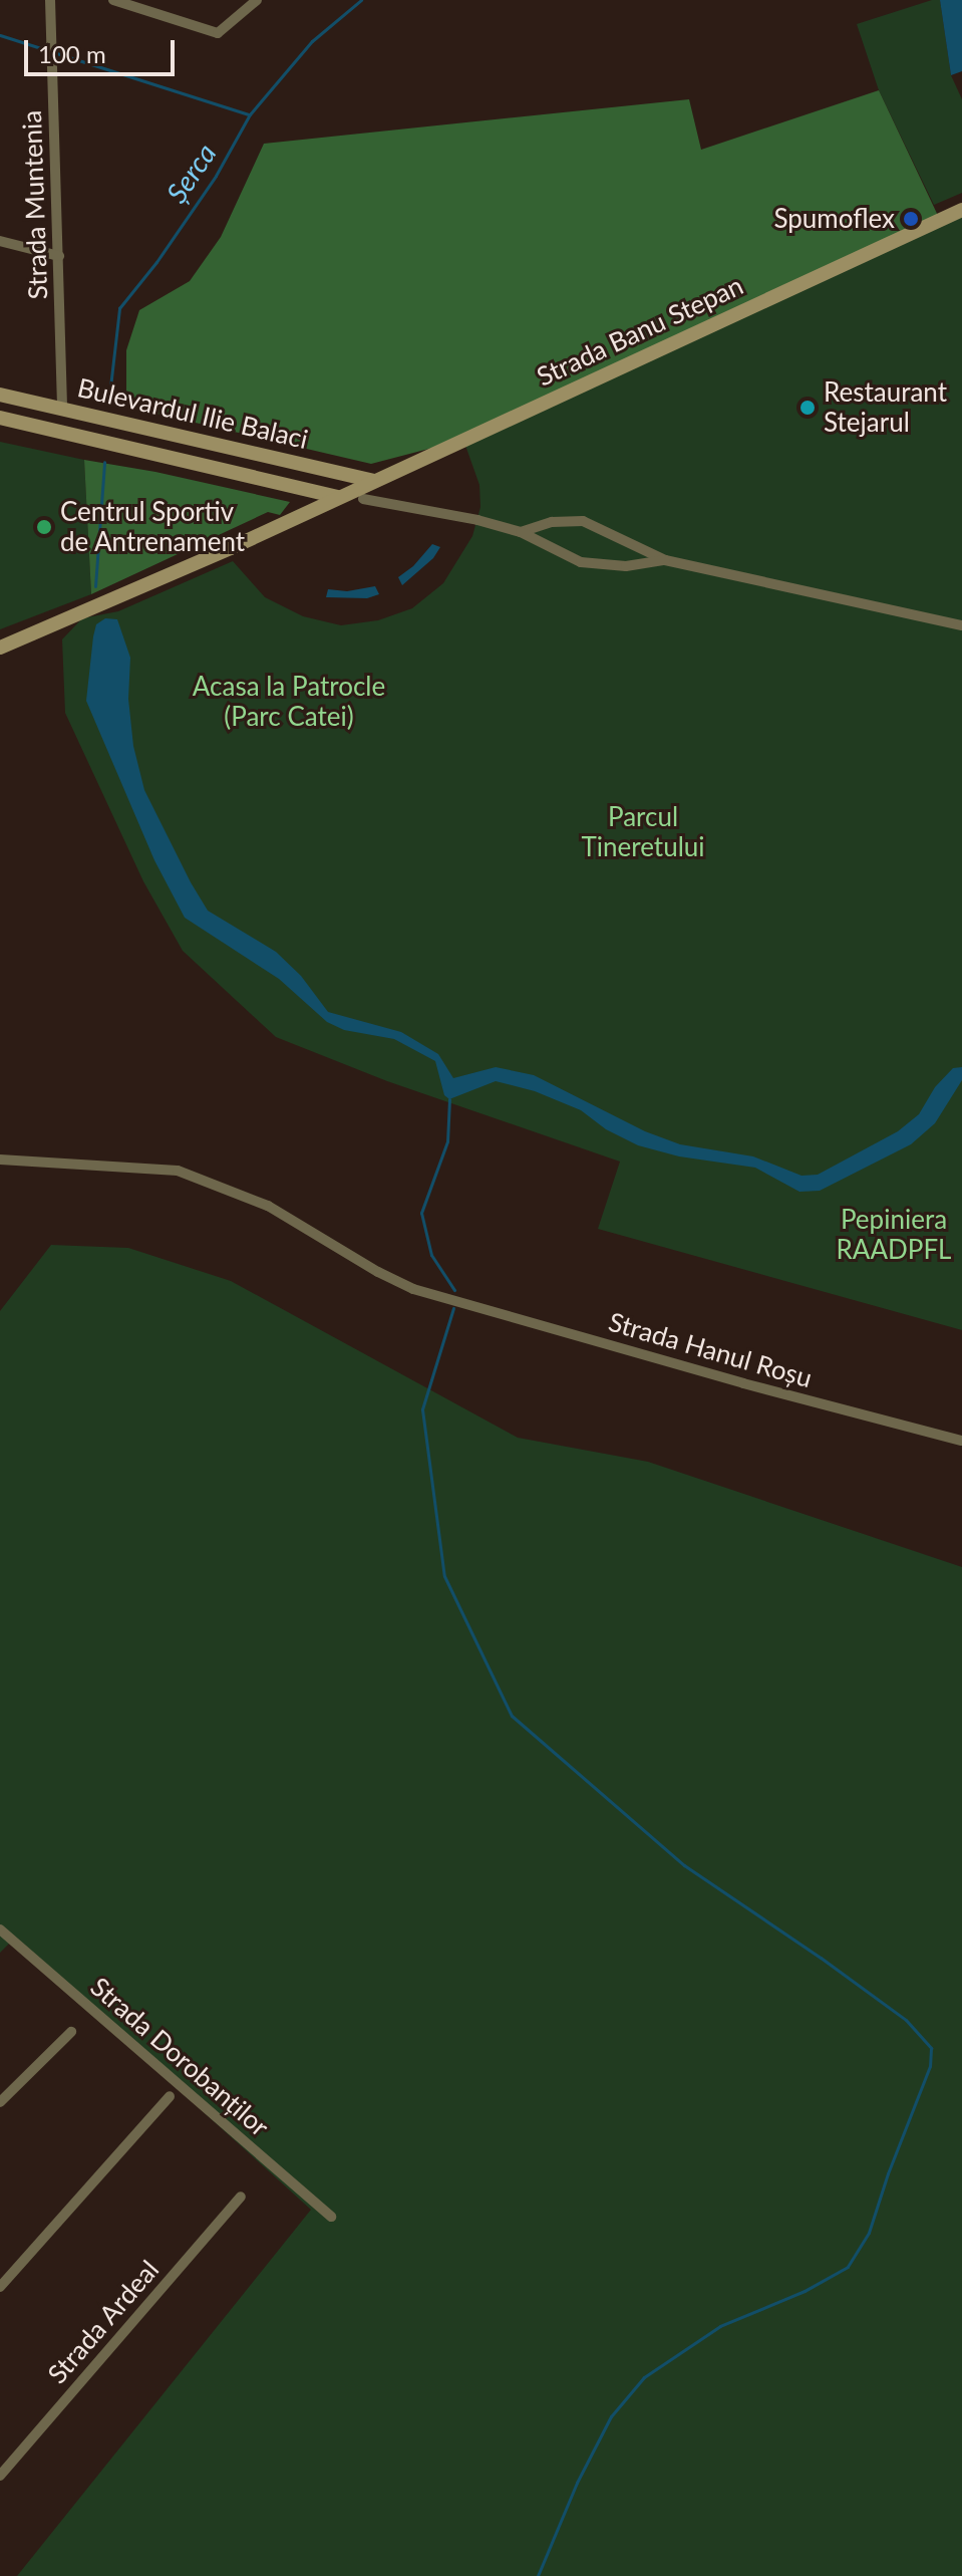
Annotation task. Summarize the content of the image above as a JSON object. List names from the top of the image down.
{
  "streets": {
    "main road": ["Strada Banu Stepan", "Bulevardul Ilie Balaci"],
    "street": [
      "Strada Muntenia",
      "Strada Hanul Roșu",
      "Strada Dorobanților",
      "Strada Ardeal"
    ]
  },
  "crossings": [
    ["Strada Muntenia", "Bulevardul Ilie Balaci"],
    ["Strada Banu Stepan", "Bulevardul Ilie Balaci"]
  ],
  "water": ["Șerca"],
  "parks": ["Acasa la Patrocle (Parc Catei)", "Parcul Tineretului", "Pepiniera RAADPFL"],
  "places": ["Spumoflex", "Restaurant Stejarul", "Centrul Sportiv de Antrenament"],
  "scale_bar": "100 m"
}
